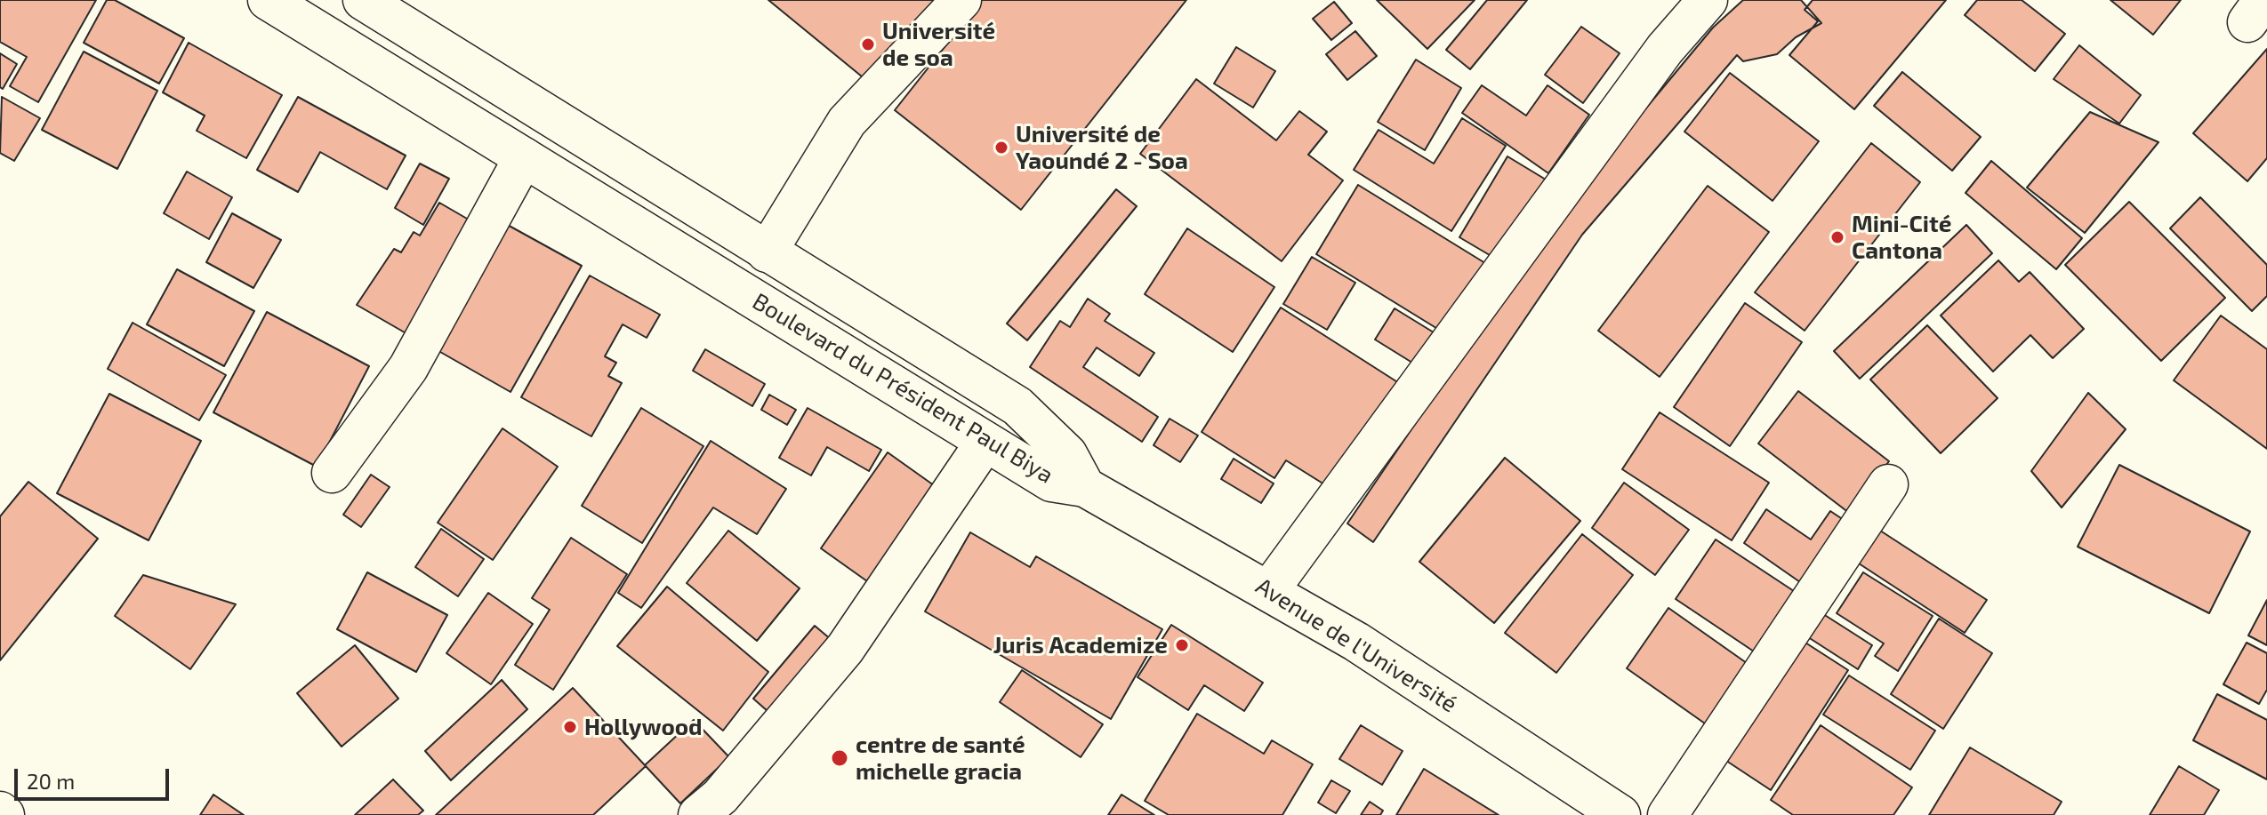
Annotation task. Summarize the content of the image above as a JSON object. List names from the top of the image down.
{
  "streets": {
    "main road": ["Boulevard du Président Paul Biya", "Avenue de l'Université"]
  },
  "crossings": [
    ["Boulevard du Président Paul Biya", "Avenue de l'Université"]
  ],
  "places": [
    "Université de soa",
    "Université de Yaoundé 2 - Soa",
    "Mini-Cité Cantona",
    "Juris Academize",
    "Hollywood",
    "centre de santé michelle gracia"
  ],
  "scale_bar": "20 m"
}
